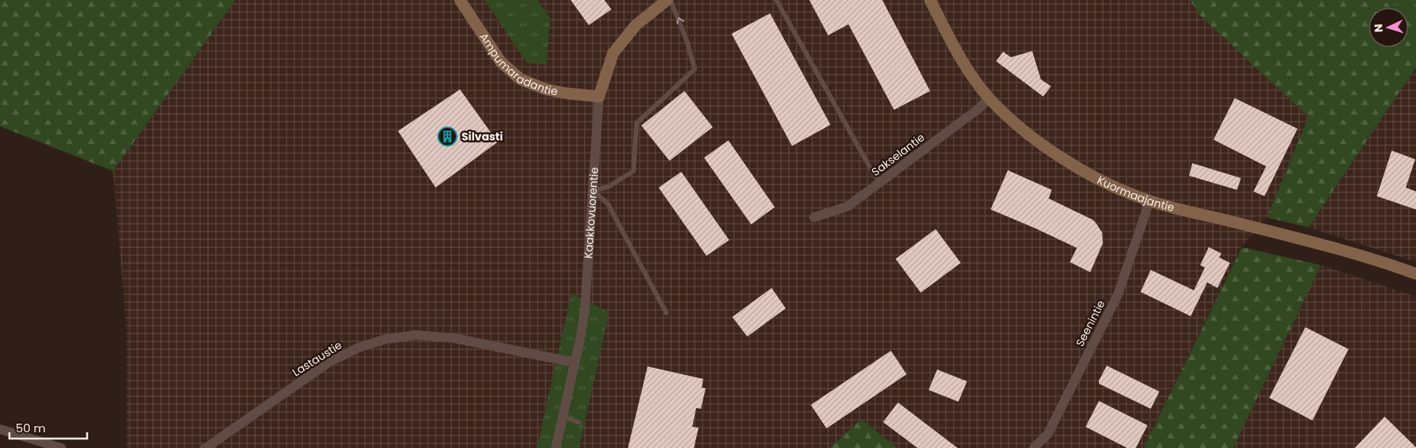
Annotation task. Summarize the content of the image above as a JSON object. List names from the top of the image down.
{
  "streets": {
    "street": [
      "Ampumaradantie",
      "Sakselantie",
      "Kuormaajantie",
      "Kaakkovuorentie",
      "Seenintie",
      "Lastaustie"
    ]
  },
  "crossings": [
    ["Ampumaradantie", "Kaakkovuorentie"],
    ["Sakselantie", "Kuormaajantie"],
    ["Kuormaajantie", "Seenintie"],
    ["Kaakkovuorentie", "Lastaustie"]
  ],
  "places": {
    "building": ["Silvasti"]
  },
  "scale_bar": "50 m",
  "north": "left"
}
